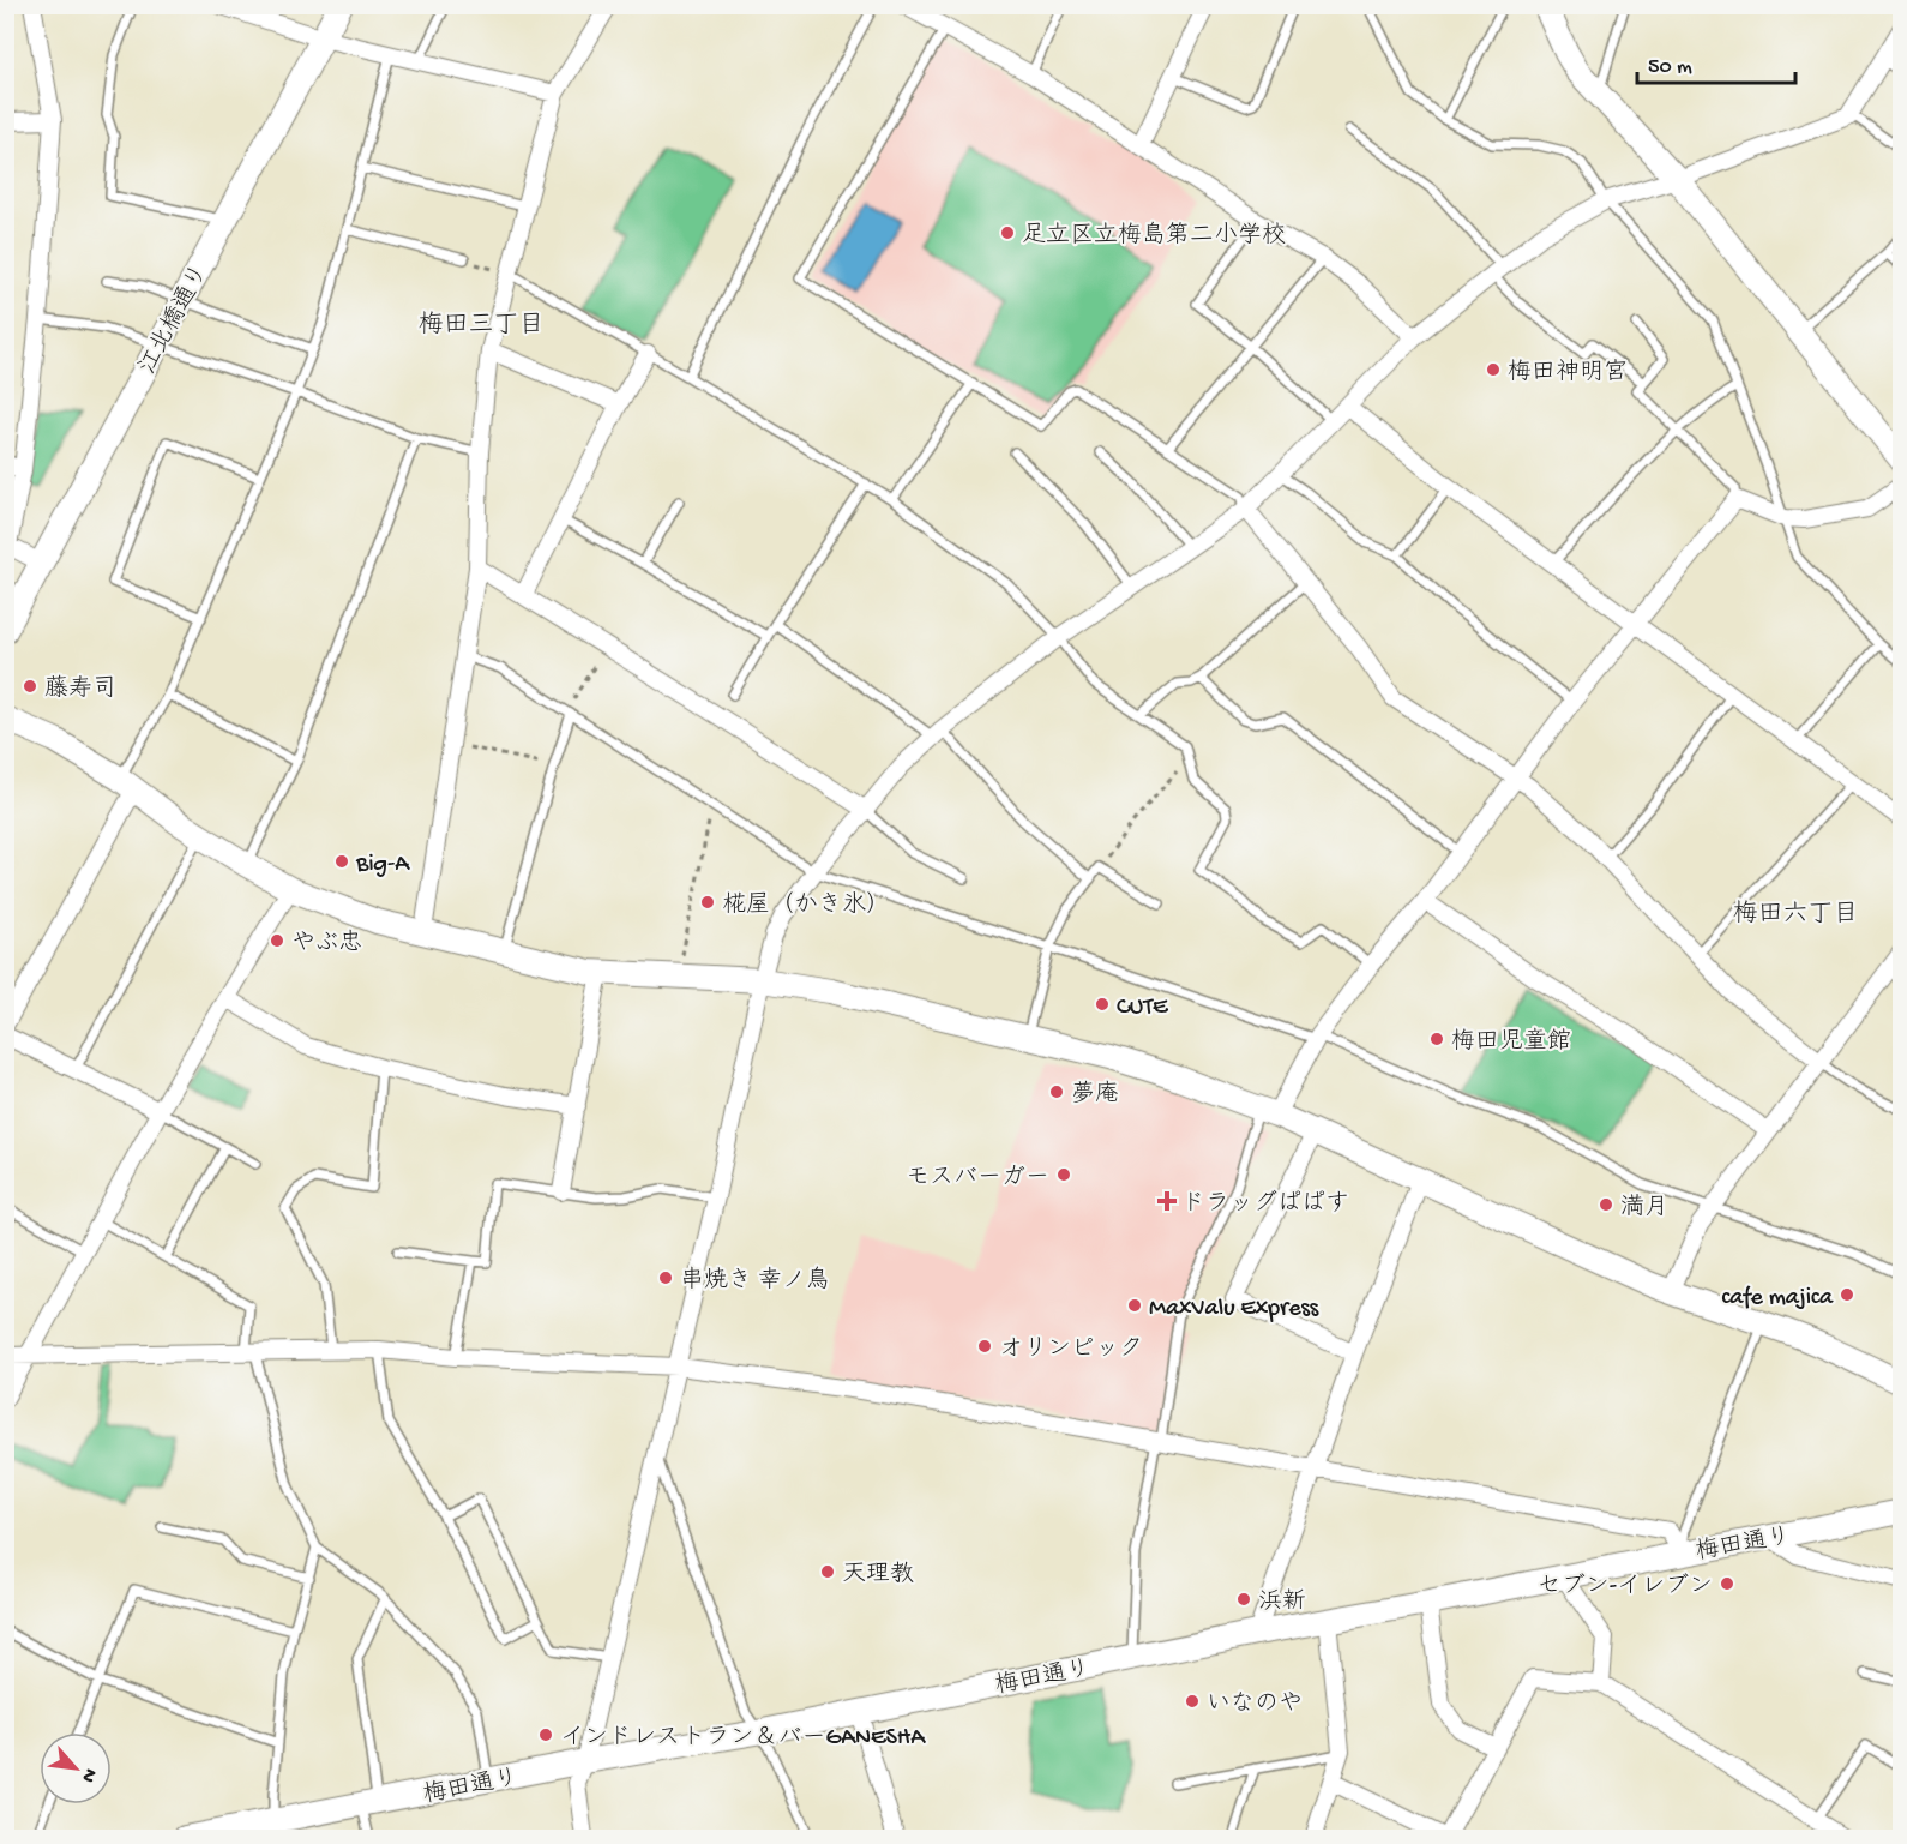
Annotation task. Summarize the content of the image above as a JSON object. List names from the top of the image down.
{
  "streets": {
    "street": ["江北橋通り", "梅田通り"]
  },
  "districts": ["梅田三丁目", "梅田六丁目"],
  "places": {
    "other": [
      "足立区立梅島第二小学校",
      "梅田神明宮",
      "藤寿司",
      "Big-A",
      "椛屋（かき氷）",
      "やぶ忠",
      "CUTE",
      "梅田児童館",
      "夢庵",
      "モスバーガー",
      "満月",
      "串焼き 幸ノ鳥",
      "cafe majica",
      "MaxValu Express",
      "オリンピック",
      "天理教",
      "セブン-イレブン",
      "浜新",
      "いなのや",
      "インドレストラン＆バーGANESHA"
    ],
    "health": ["ドラッグぱぱす"]
  },
  "scale_bar": "50 m",
  "north": "bottom right"
}
